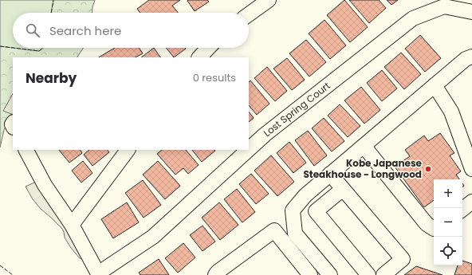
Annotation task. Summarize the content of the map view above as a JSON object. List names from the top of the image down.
{
  "streets": {
    "street": ["Lost Spring Court"]
  },
  "places": ["Kobe Japanese Steakhouse - Longwood"],
  "page": {
    "search": "Search here",
    "heading": ["Nearby", "0 results"],
    "map_buttons": ["+", "−"]
  }
}
